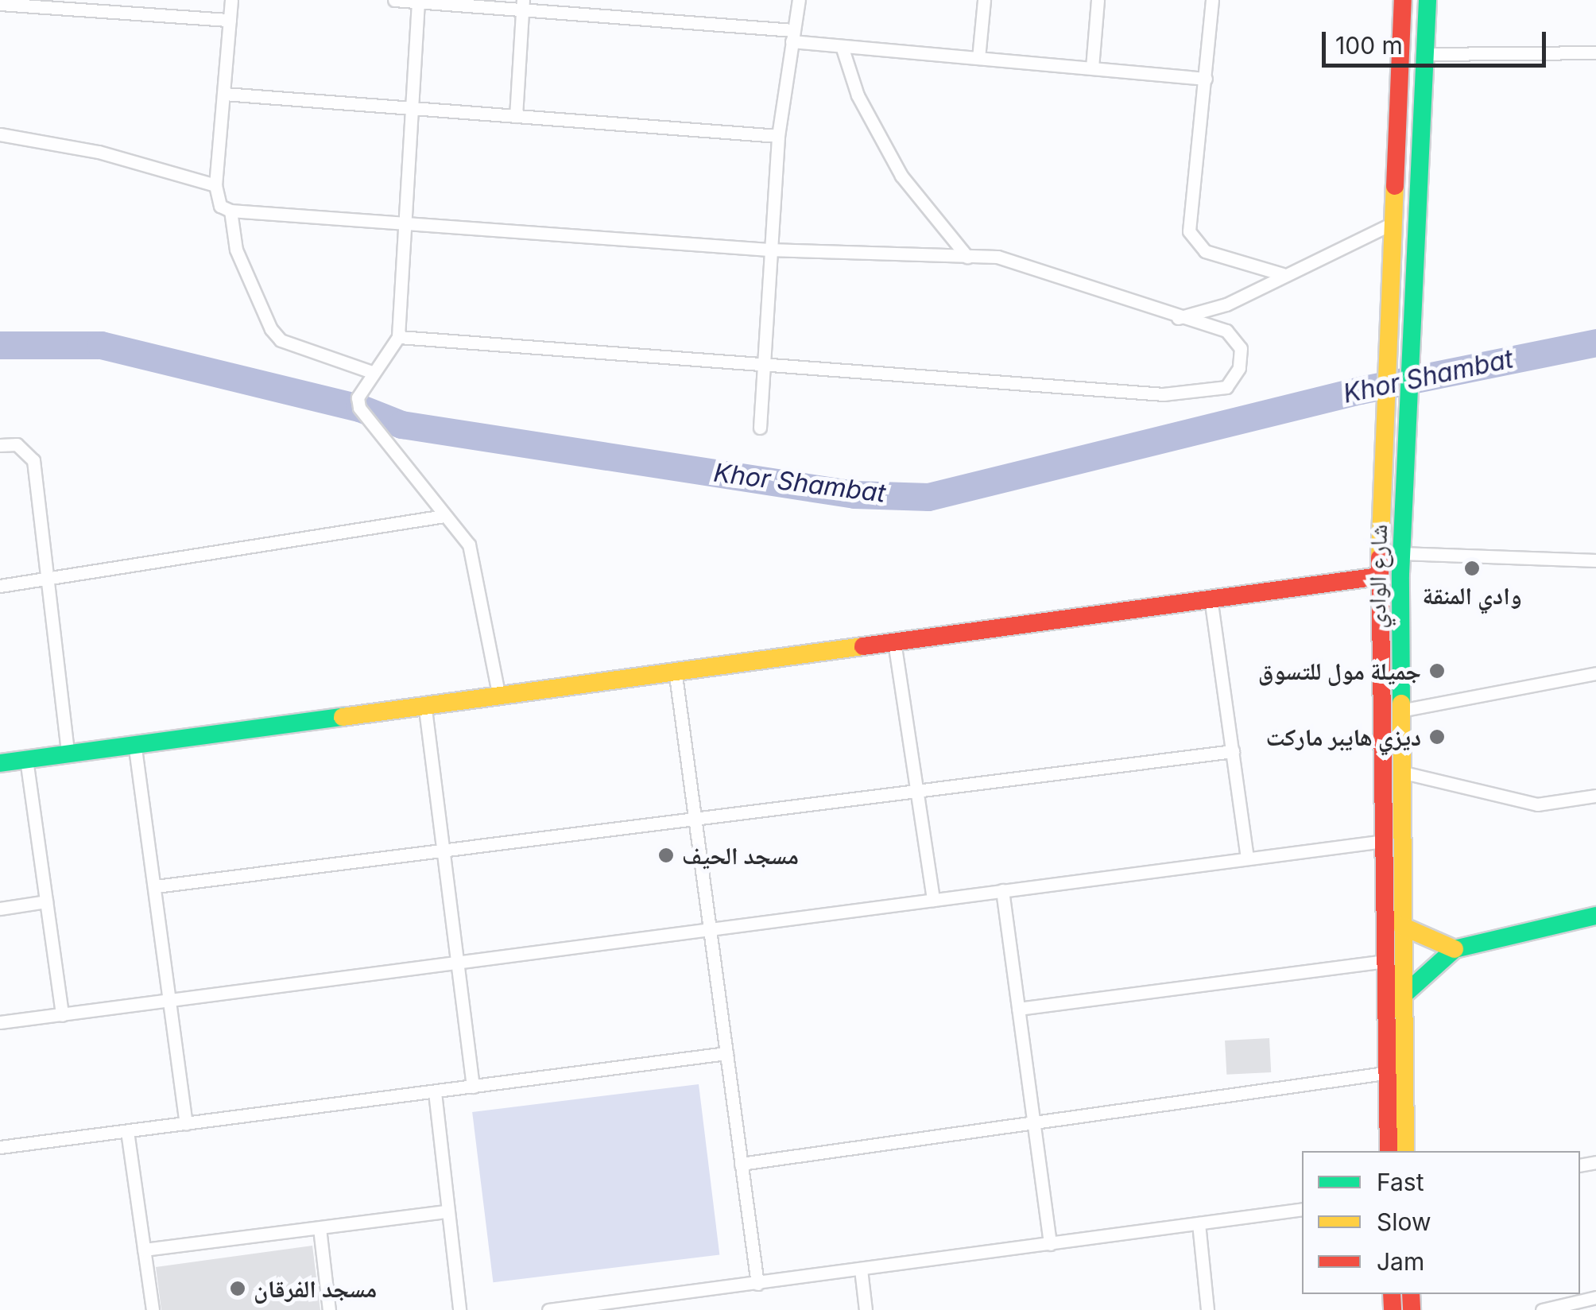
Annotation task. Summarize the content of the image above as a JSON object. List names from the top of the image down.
{
  "streets": {
    "main road": ["شارع الوادي"]
  },
  "water": ["Khor Shambat"],
  "places": [
    "وادي المنقة",
    "جميلة مول للتسوق",
    "ديزي هايبر ماركت",
    "مسجد الحيف",
    "مسجد الفرقان"
  ],
  "legend": ["Fast", "Slow", "Jam"],
  "scale_bar": "100 m"
}
